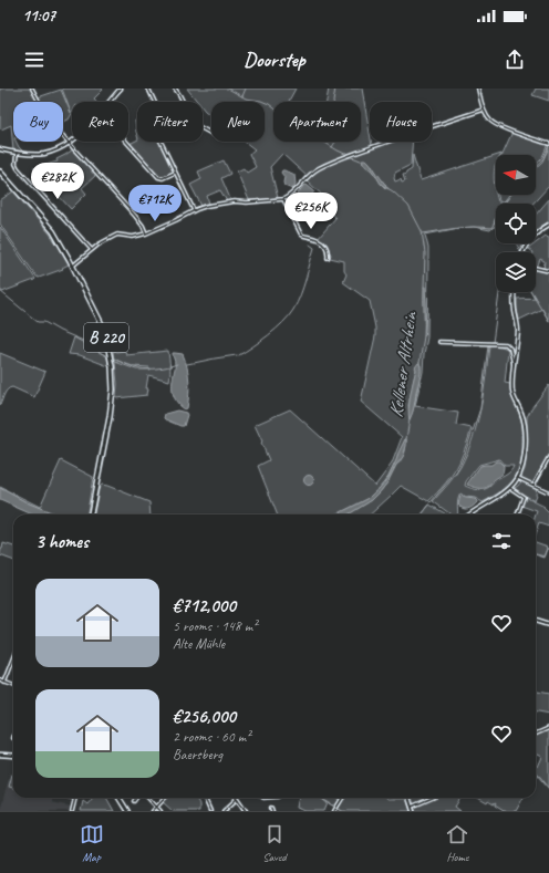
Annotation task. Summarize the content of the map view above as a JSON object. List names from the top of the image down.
{
  "streets": {
    "main road": ["B 220"]
  },
  "water": ["Kellener Altrhein"],
  "north": "left",
  "page": {
    "status": "11:07",
    "header": "Doorstep",
    "chip": [
      "Buy",
      "Rent",
      "Filters",
      "New",
      "Apartment",
      "House"
    ],
    "price": ["€282K", "€712K", "€256K"],
    "heading": "3 homes",
    "list": [
      {
        "name": "€712,000",
        "note": "5 rooms · 148 m² · Alte Mühle"
      },
      {
        "name": "€256,000",
        "note": "2 rooms · 60 m² · Baersberg"
      }
    ],
    "tabs": ["Map", "Saved", "Home"]
  }
}
